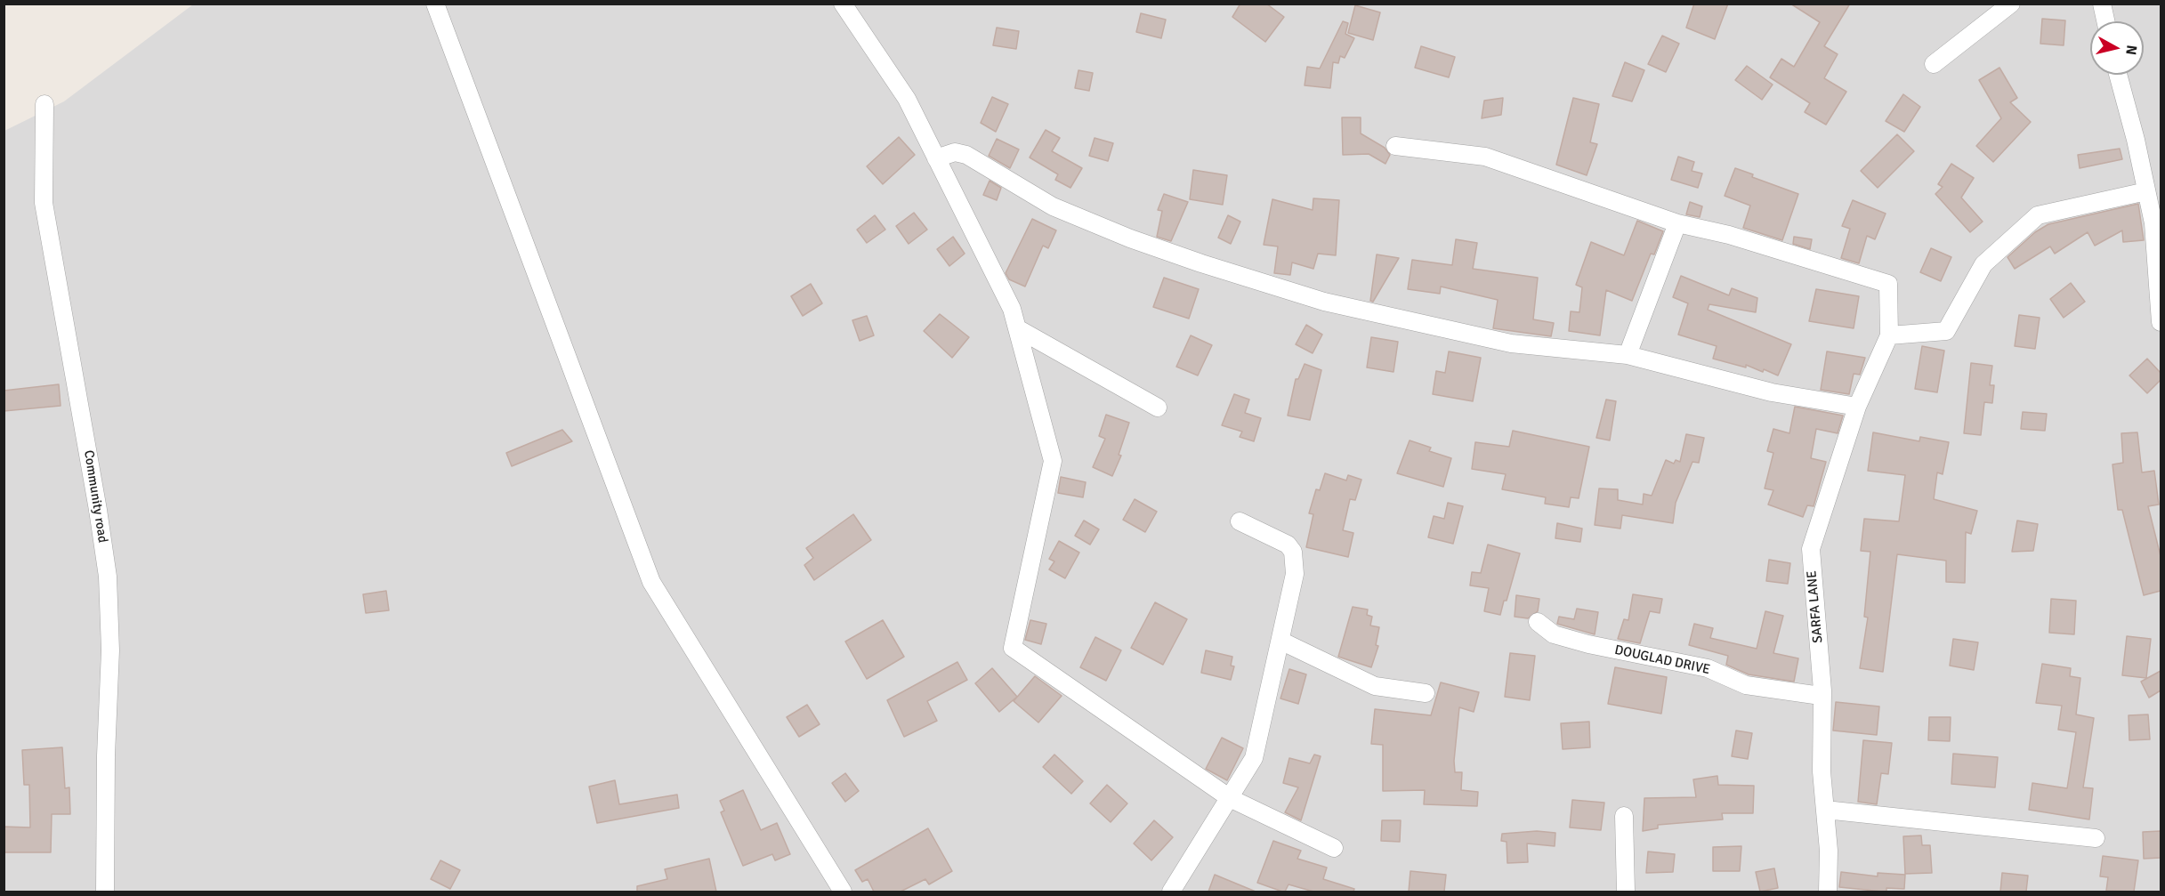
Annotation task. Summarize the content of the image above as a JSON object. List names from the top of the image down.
{
  "streets": {
    "street": ["Community road", "SARFA LANE", "DOUGLAD DRIVE"]
  },
  "crossings": [
    ["SARFA LANE", "DOUGLAD DRIVE"]
  ],
  "north": "right"
}
